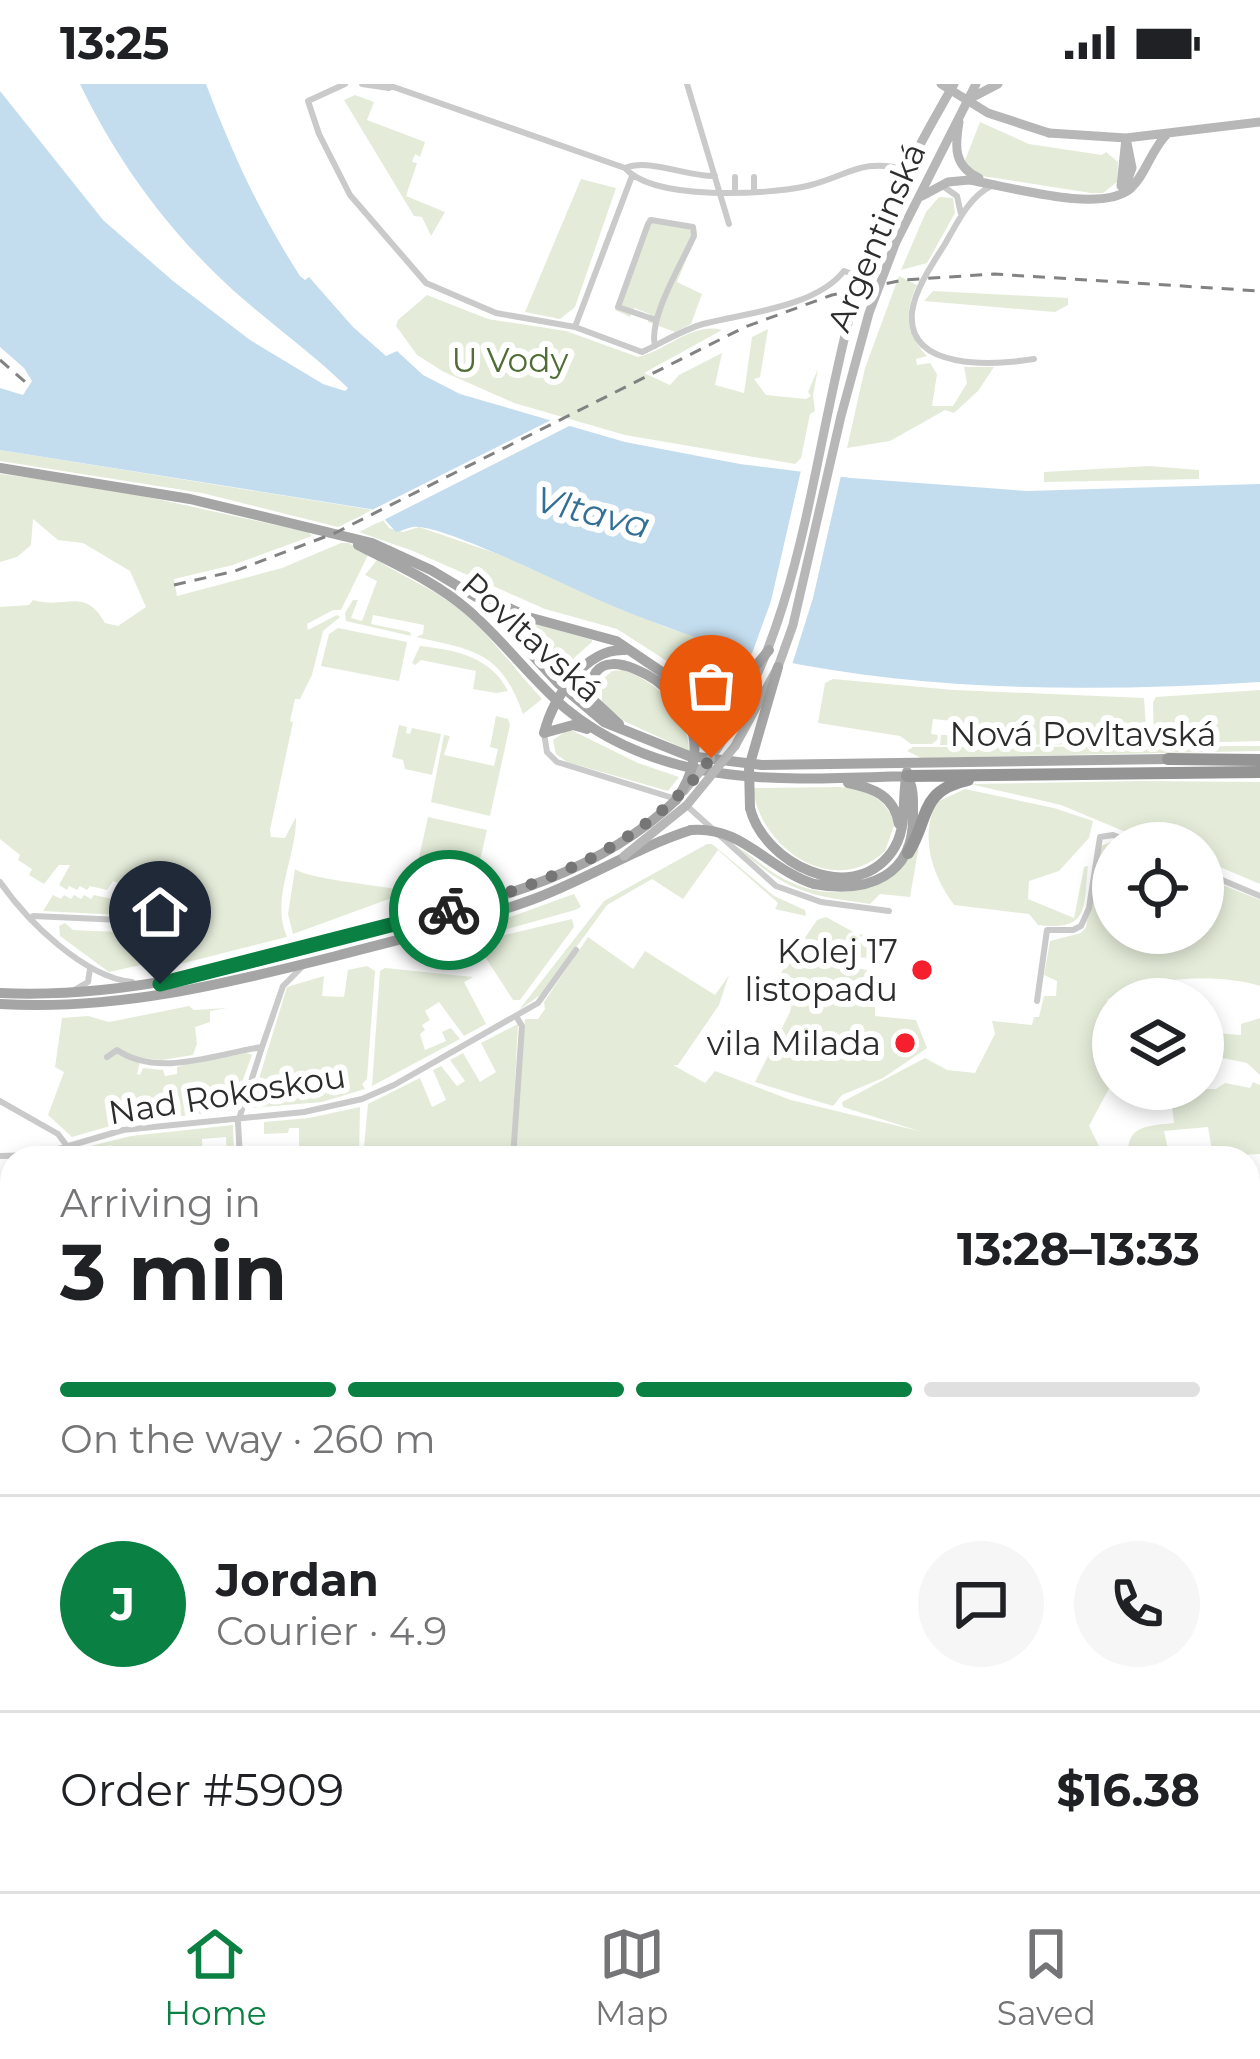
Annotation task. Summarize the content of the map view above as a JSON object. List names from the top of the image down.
{
  "streets": {
    "highway": ["Nová Povltavská"],
    "main road": ["Argentinská", "Povltavská"],
    "street": ["Nad Rokoskou"]
  },
  "crossings": [
    ["Povltavská", "Nová Povltavská"]
  ],
  "water": ["Vltava"],
  "parks": ["U Vody"],
  "places": ["Kolej 17 listopadu", "vila Milada"],
  "page": {
    "status": "13:25",
    "heading": ["3 min", "Arriving in", "13:28–13:33"],
    "panel": [
      "Jordan",
      "Courier · 4.9",
      "Order #5909",
      "$16.38"
    ],
    "bar": "On the way · 260 m",
    "round": "J",
    "tabs": ["Home", "Map", "Saved"]
  }
}
